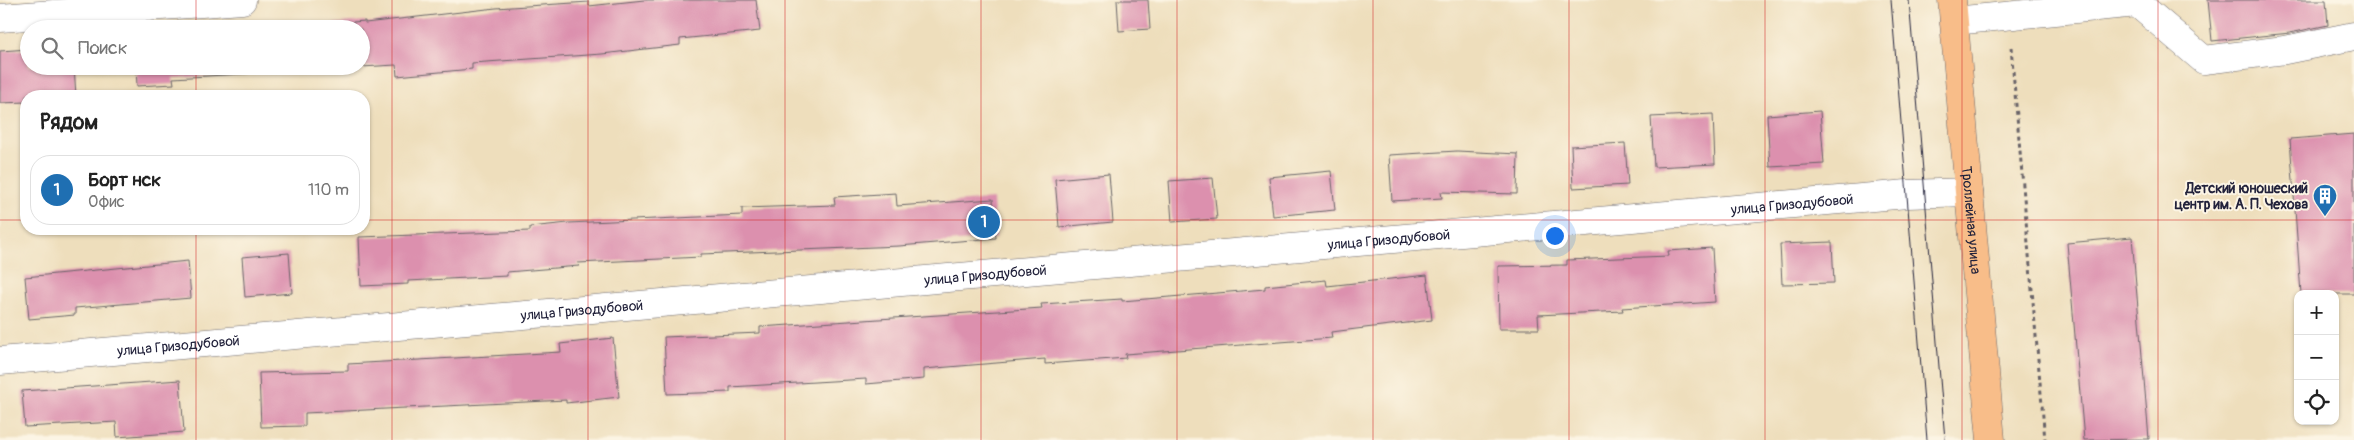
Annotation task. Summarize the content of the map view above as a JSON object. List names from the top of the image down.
{
  "streets": {
    "main road": ["Троллейная улица"],
    "street": ["улица Гризодубовой"]
  },
  "crossings": [
    ["улица Гризодубовой", "Троллейная улица"]
  ],
  "places": {
    "building": ["Детский юношеский центр им. А. П. Чехова"]
  },
  "page": {
    "search": "Поиск",
    "heading": "Рядом",
    "list": [
      {
        "mark": "1",
        "name": "Борт нск",
        "note": "Офис",
        "value": "110 m"
      }
    ],
    "pins": "1",
    "map_buttons": ["+", "−"]
  }
}
